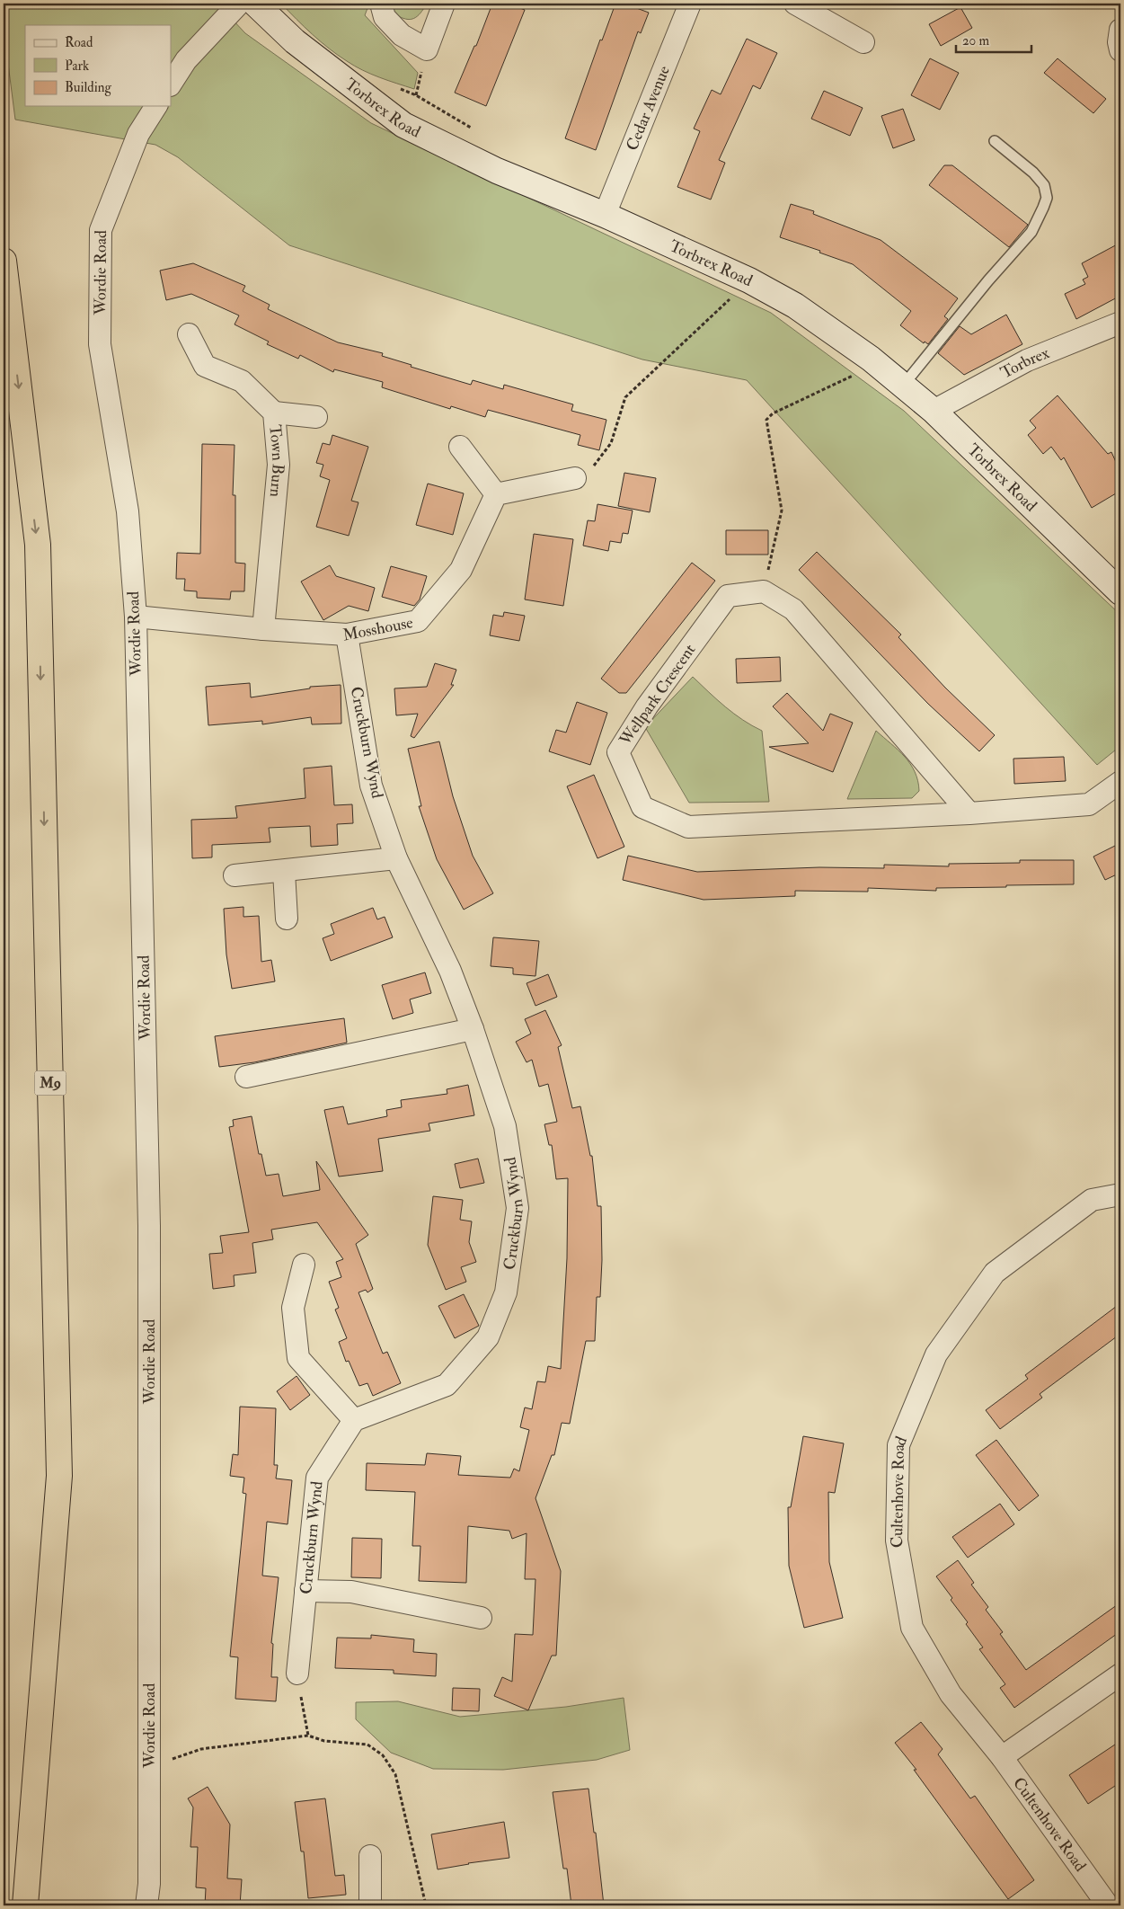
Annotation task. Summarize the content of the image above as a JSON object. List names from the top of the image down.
{
  "streets": {
    "highway": ["M9"],
    "street": [
      "Torbrex Road",
      "Cedar Avenue",
      "Wordie Road",
      "Torbrex",
      "Town Burn",
      "Mosshouse",
      "Wellpark Crescent",
      "Cruckburn Wynd",
      "Cultenhove Road"
    ]
  },
  "crossings": [
    ["Torbrex Road", "Cedar Avenue"],
    ["Torbrex Road", "Torbrex"],
    ["Wordie Road", "Mosshouse"],
    ["Town Burn", "Mosshouse"],
    ["Mosshouse", "Cruckburn Wynd"]
  ],
  "legend": ["Road", "Park", "Building"],
  "scale_bar": "20 m"
}
